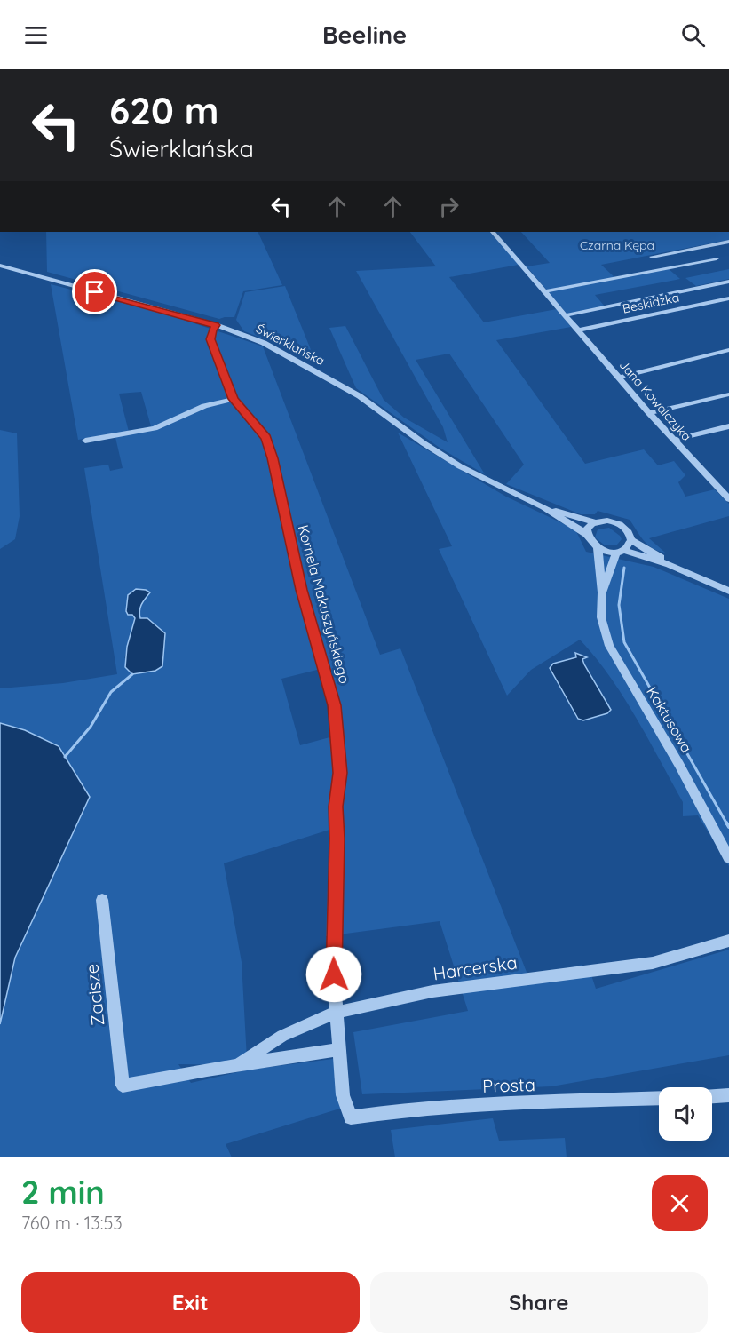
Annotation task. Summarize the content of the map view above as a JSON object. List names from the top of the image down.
{
  "streets": {
    "street": [
      "Beskidzka",
      "Świerklańska",
      "Jana Kowalczyka",
      "Kornela Makuszyńskiego",
      "Kaktusowa",
      "Harcerska",
      "Zacisze",
      "Prosta"
    ]
  },
  "crossings": [
    ["Beskidzka", "Jana Kowalczyka"],
    ["Świerklańska", "Kornela Makuszyńskiego"],
    ["Świerklańska", "Kaktusowa"],
    ["Kornela Makuszyńskiego", "Harcerska"],
    ["Kornela Makuszyńskiego", "Prosta"],
    ["Harcerska", "Zacisze"]
  ],
  "parks": ["Czarna Kępa"],
  "page": {
    "header": "Beeline",
    "turn": ["620 m", "Świerklańska"],
    "heading": ["2 min", "760 m · 13:53"],
    "buttons": ["Exit", "Share"]
  }
}
